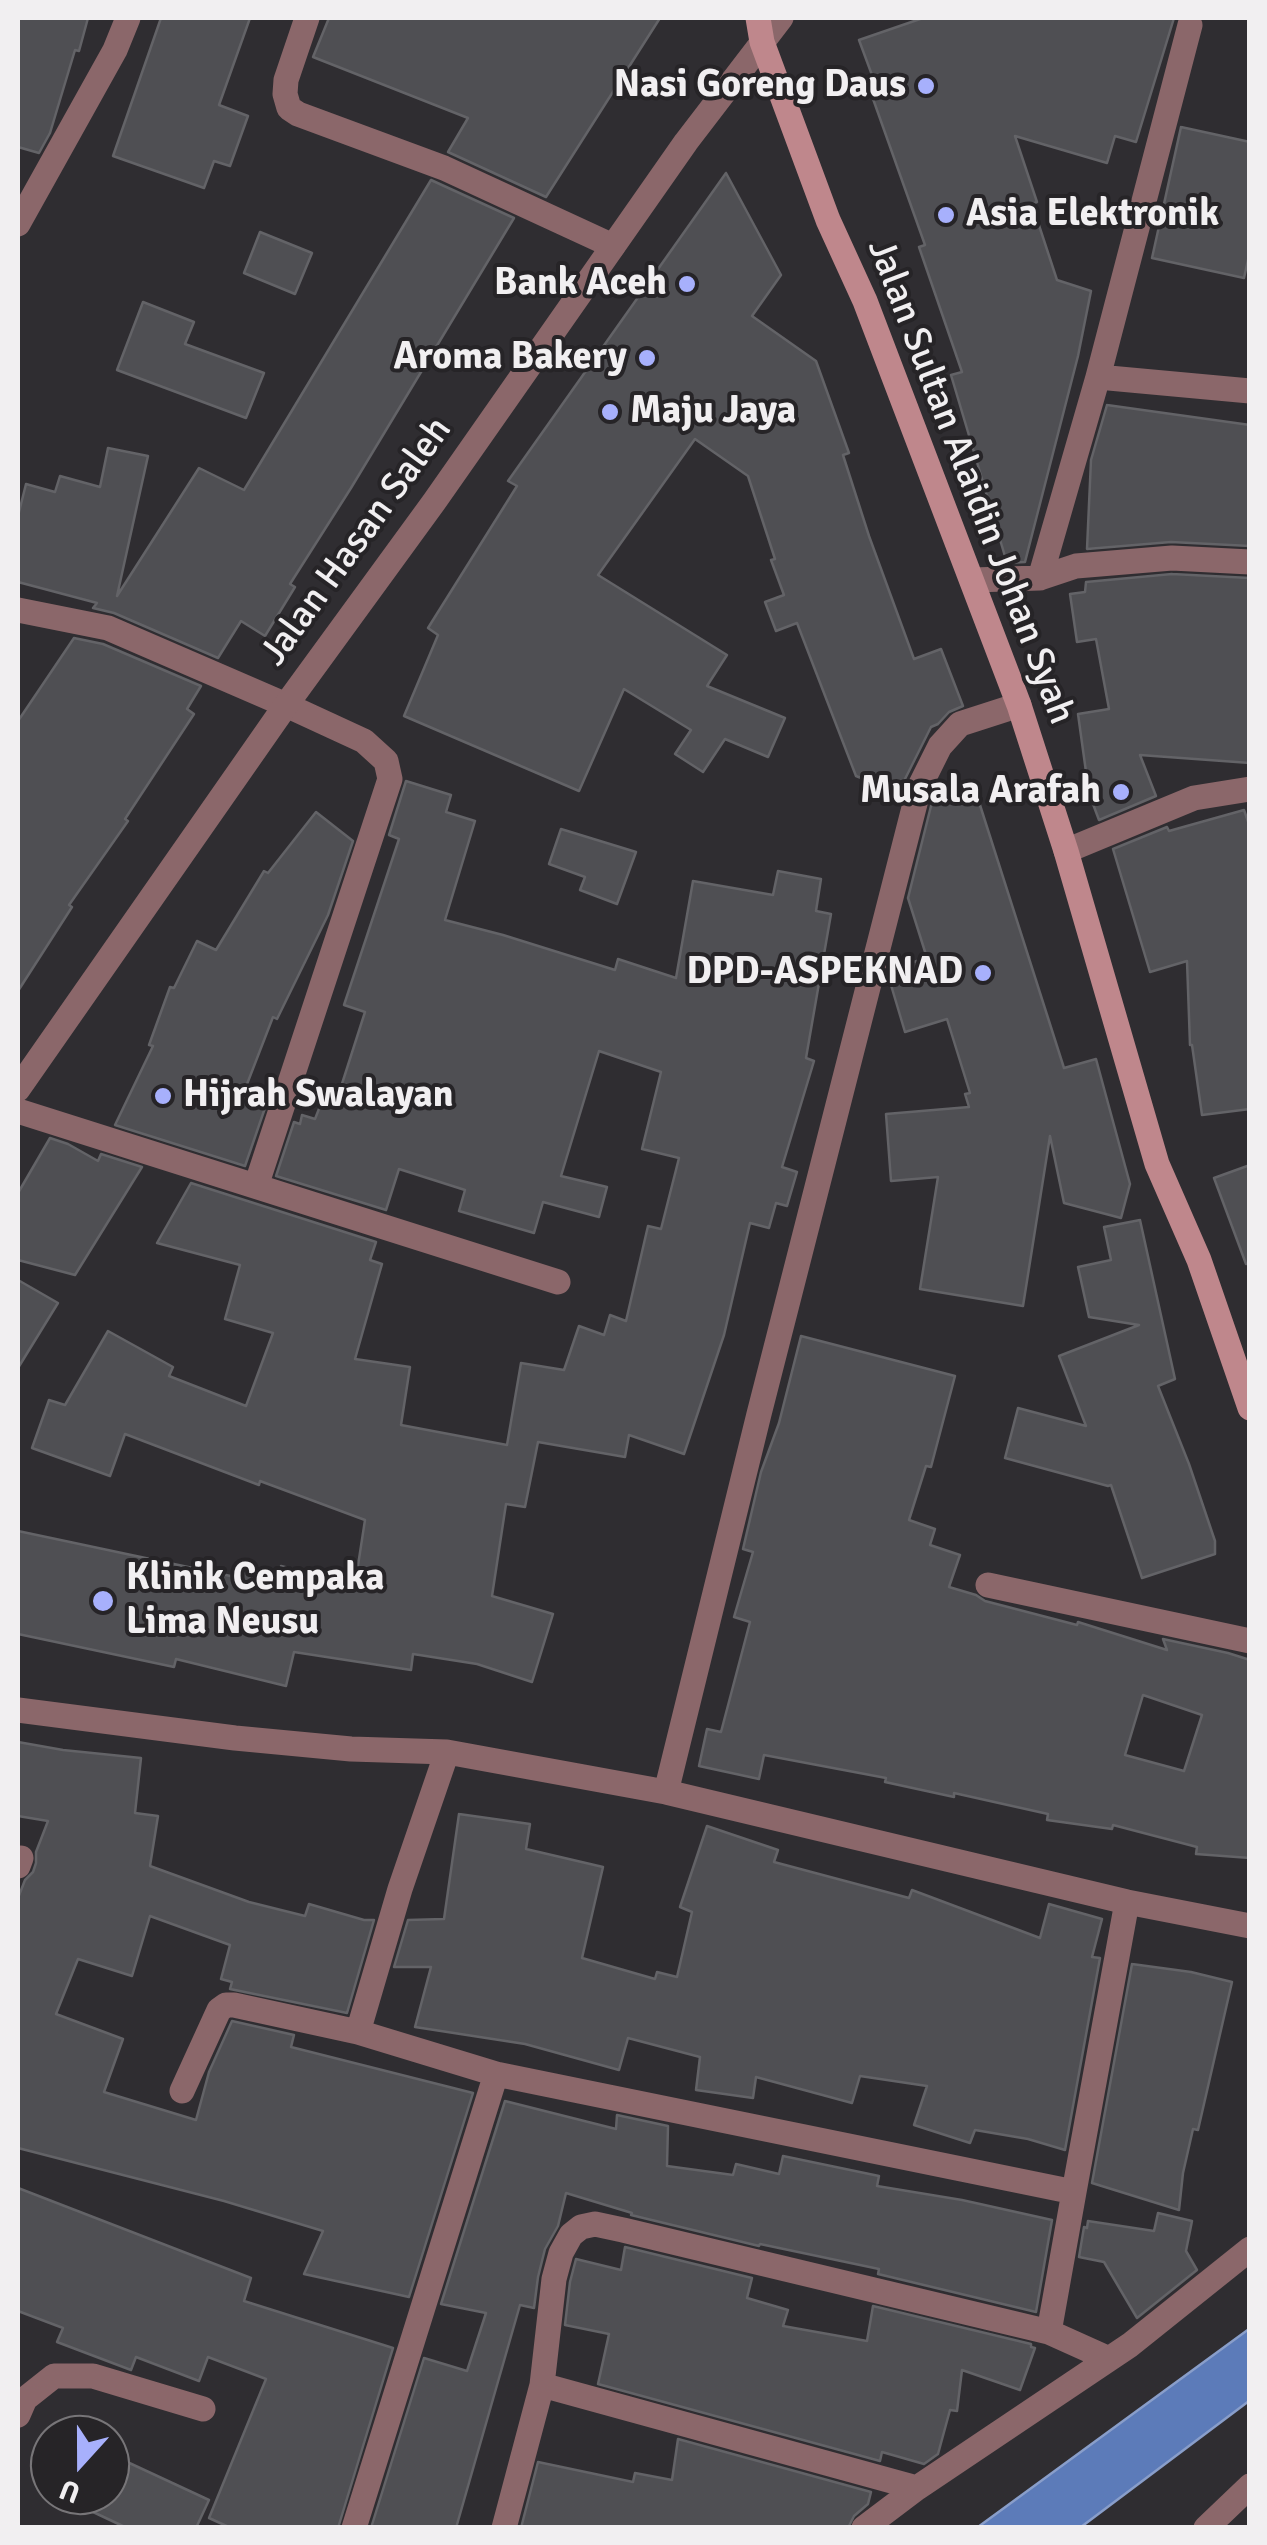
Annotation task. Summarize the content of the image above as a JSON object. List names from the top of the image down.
{
  "streets": {
    "main road": ["Jalan Sultan Alaidin Johan Syah"],
    "street": ["Jalan Hasan Saleh"]
  },
  "crossings": [
    ["Jalan Sultan Alaidin Johan Syah", "Jalan Hasan Saleh"]
  ],
  "places": [
    "Nasi Goreng Daus",
    "Asia Elektronik",
    "Bank Aceh",
    "Aroma Bakery",
    "Maju Jaya",
    "Musala Arafah",
    "DPD-ASPEKNAD",
    "Hijrah Swalayan",
    "Klinik Cempaka Lima Neusu"
  ],
  "north": "bottom"
}
